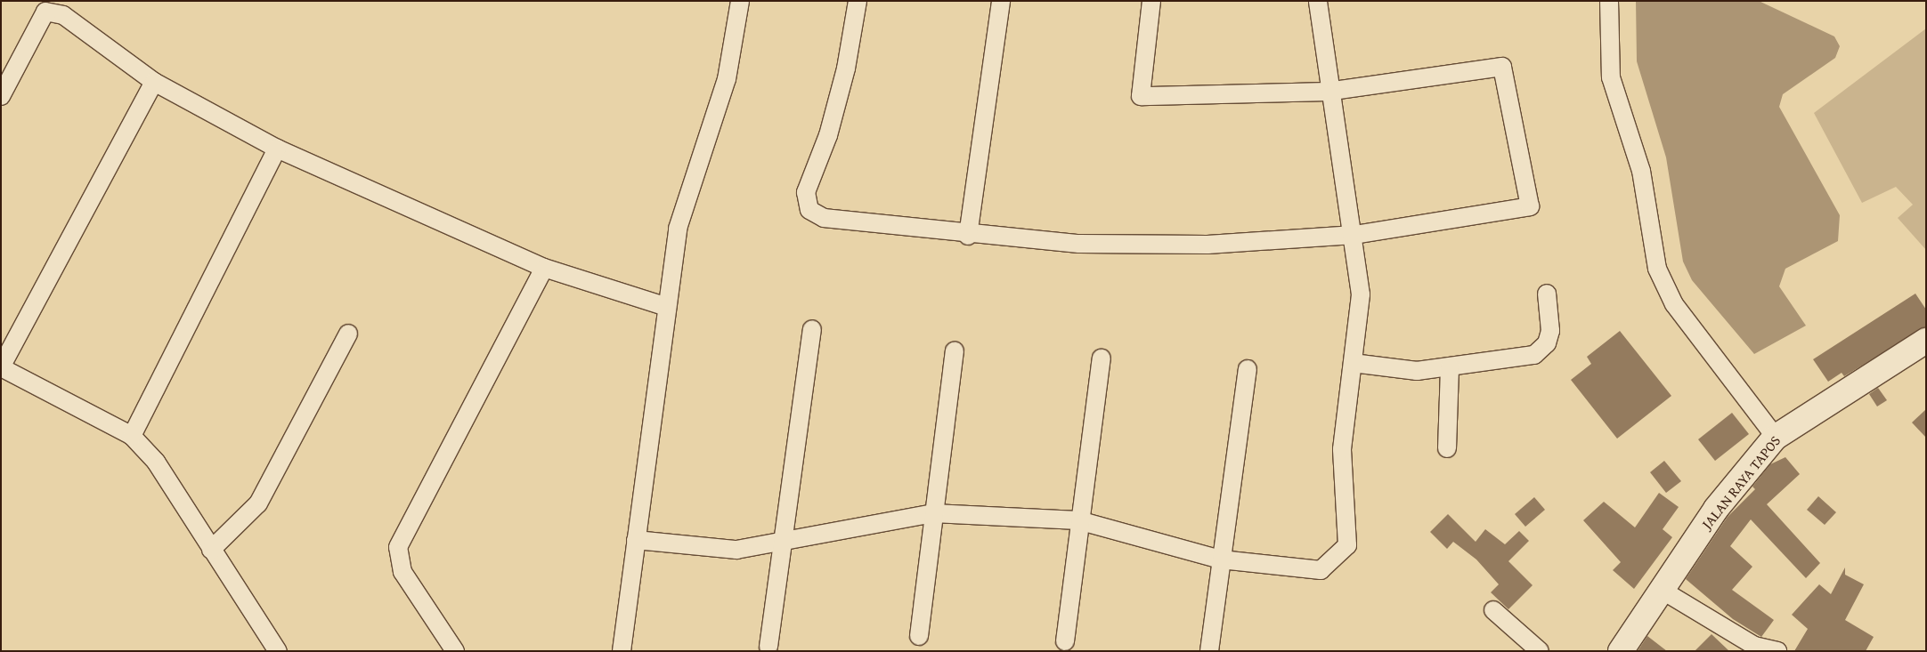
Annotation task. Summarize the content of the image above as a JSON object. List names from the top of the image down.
{
  "streets": {
    "main road": ["JALAN RAYA TAPOS"]
  }
}
